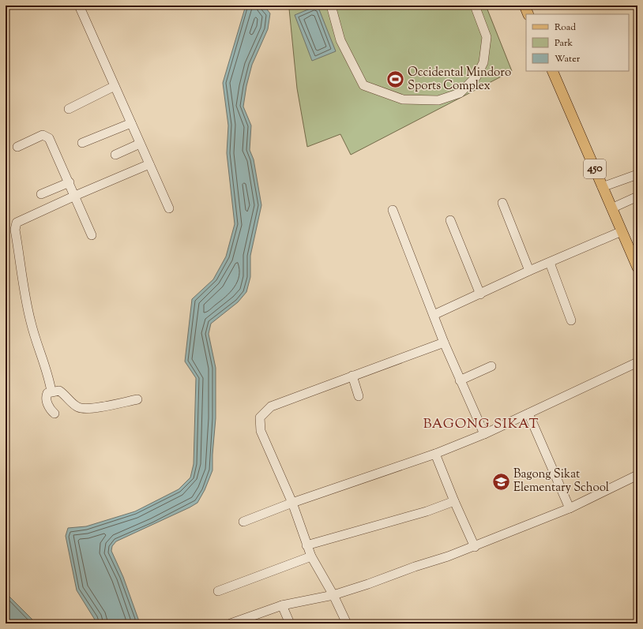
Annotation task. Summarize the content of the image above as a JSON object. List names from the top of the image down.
{
  "streets": {
    "main road": ["450"]
  },
  "districts": ["BAGONG SIKAT"],
  "places": {
    "sports": ["Occidental Mindoro Sports Complex"],
    "school or university": ["Bagong Sikat Elementary School"]
  },
  "legend": ["Road", "Park", "Water"]
}
